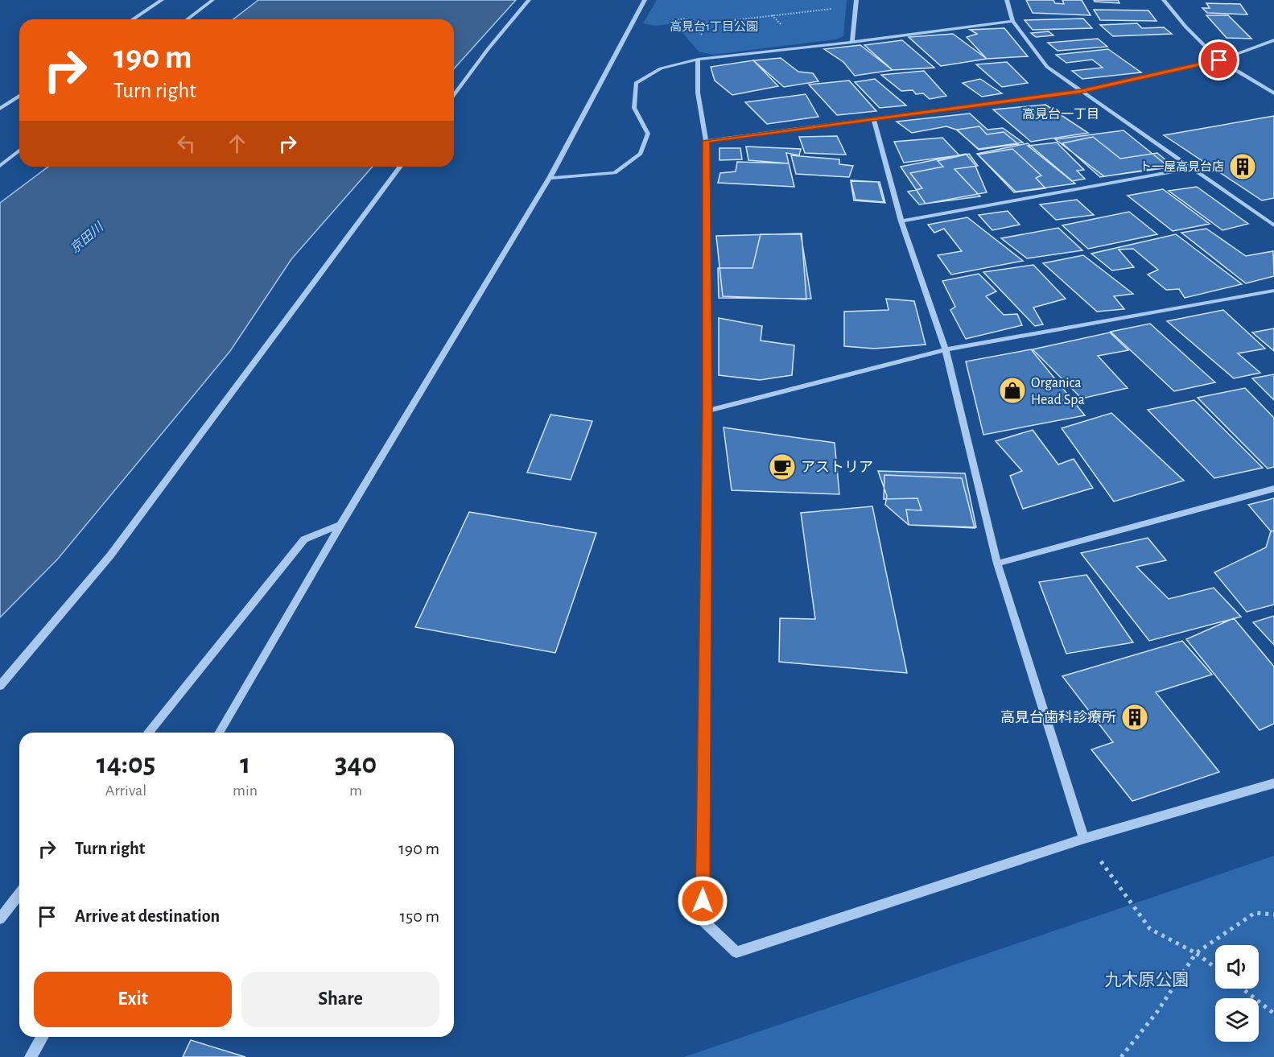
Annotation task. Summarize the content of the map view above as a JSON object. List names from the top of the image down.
{
  "districts": ["高見台一丁目"],
  "water": ["京田川"],
  "parks": ["高見台1丁目公園", "九木原公園"],
  "places": {
    "building": ["ト一屋高見台店", "高見台歯科診療所"],
    "shop": ["Organica Head Spa"],
    "cafe": ["アストリア"]
  },
  "page": {
    "turn": ["190 m", "Turn right"],
    "eta": [
      "14:05",
      "Arrival",
      "1",
      "min",
      "340",
      "m"
    ],
    "list": [
      {
        "name": "Turn right",
        "value": "190 m"
      },
      {
        "name": "Arrive at destination",
        "value": "150 m"
      }
    ],
    "buttons": ["Exit", "Share"]
  }
}
